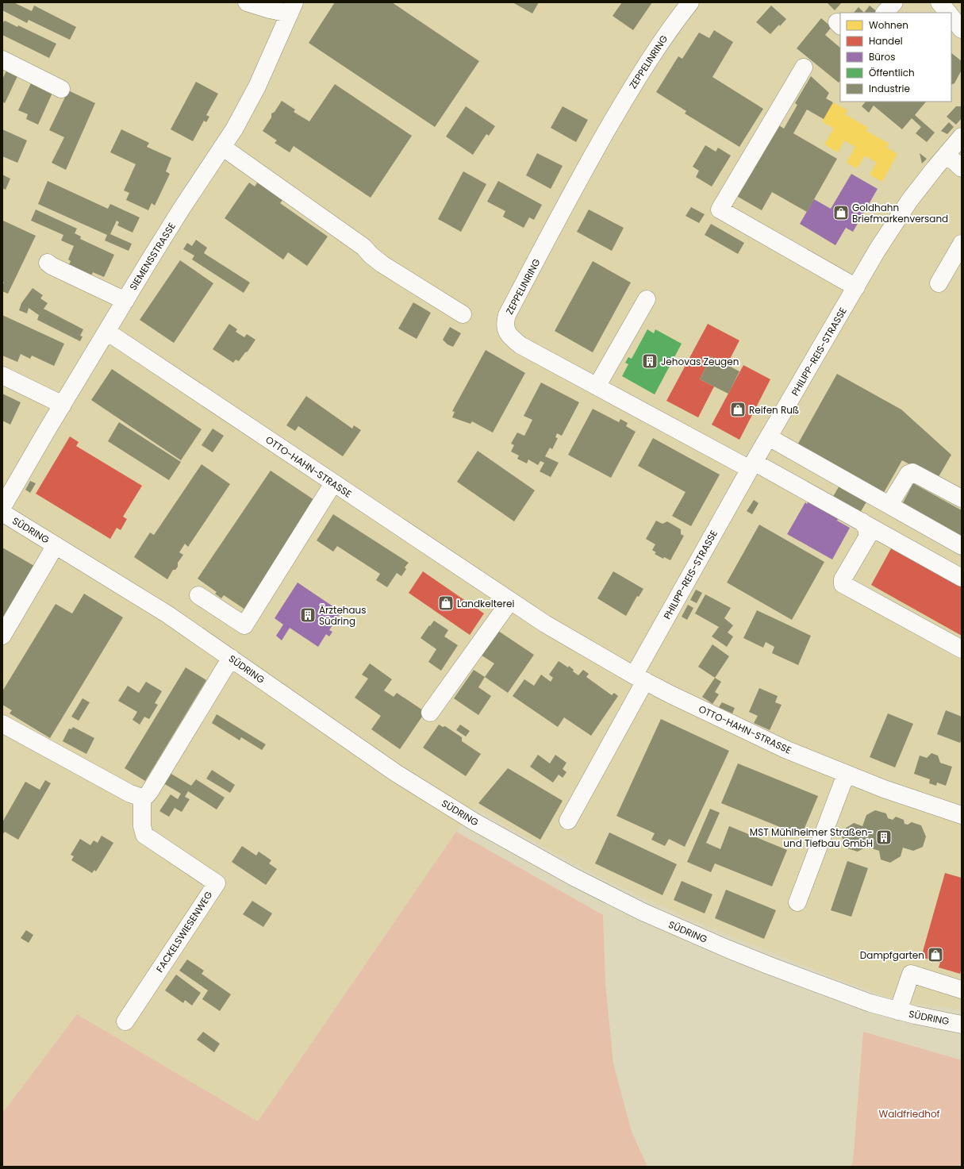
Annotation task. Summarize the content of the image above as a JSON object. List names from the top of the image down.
{
  "streets": {
    "street": [
      "ZEPPELINRING",
      "SIEMENSSTRASSE",
      "PHILIPP-REIS-STRASSE",
      "OTTO-HAHN-STRASSE",
      "SÜDRING",
      "FACKELSWIESENWEG"
    ]
  },
  "crossings": [
    ["ZEPPELINRING", "PHILIPP-REIS-STRASSE"],
    ["SIEMENSSTRASSE", "OTTO-HAHN-STRASSE"],
    ["PHILIPP-REIS-STRASSE", "OTTO-HAHN-STRASSE"]
  ],
  "parks": ["Waldfriedhof"],
  "places": {
    "shop": [
      "Goldhahn Briefmarkenversand",
      "Reifen Ruß",
      "Landkelterei",
      "Dampfgarten"
    ],
    "building": ["Jehovas Zeugen", "Ärztehaus Südring", "MST Mühlheimer Straßen- und Tiefbau GmbH"]
  },
  "legend": [
    "Wohnen",
    "Handel",
    "Büros",
    "Öffentlich",
    "Industrie"
  ]
}
